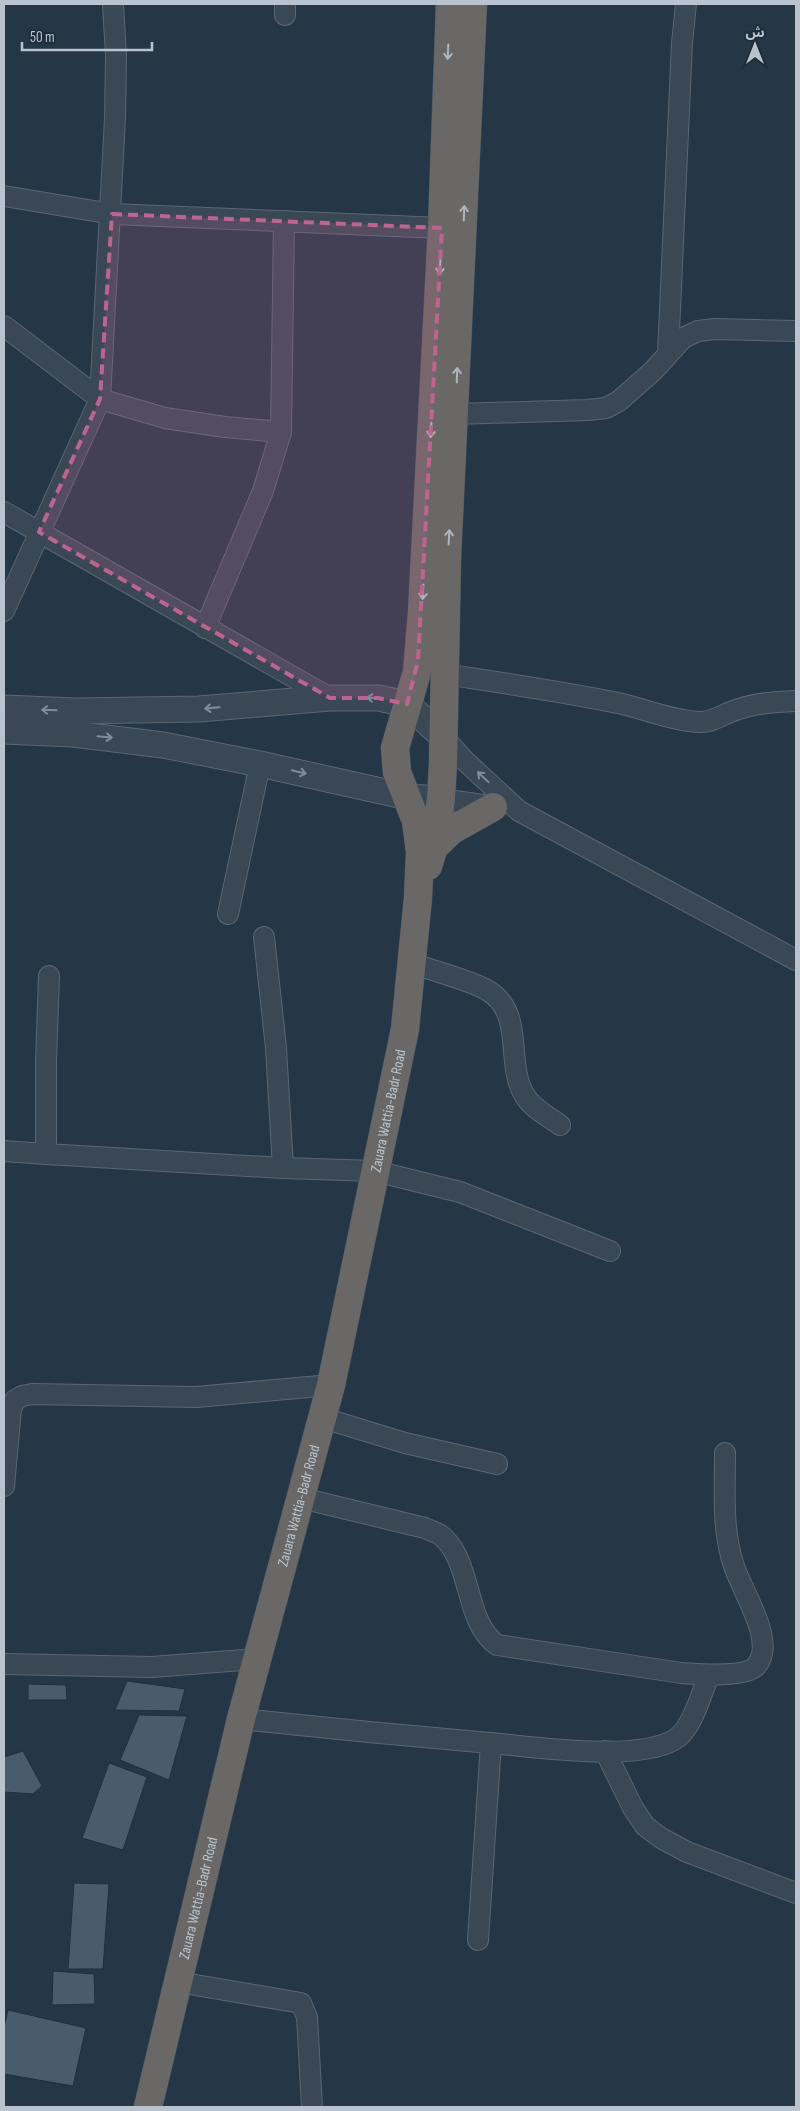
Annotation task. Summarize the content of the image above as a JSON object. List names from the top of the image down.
{
  "streets": {
    "highway": ["Zauara Wattia-Badr Road"]
  },
  "scale_bar": "50 m",
  "north": "top"
}
